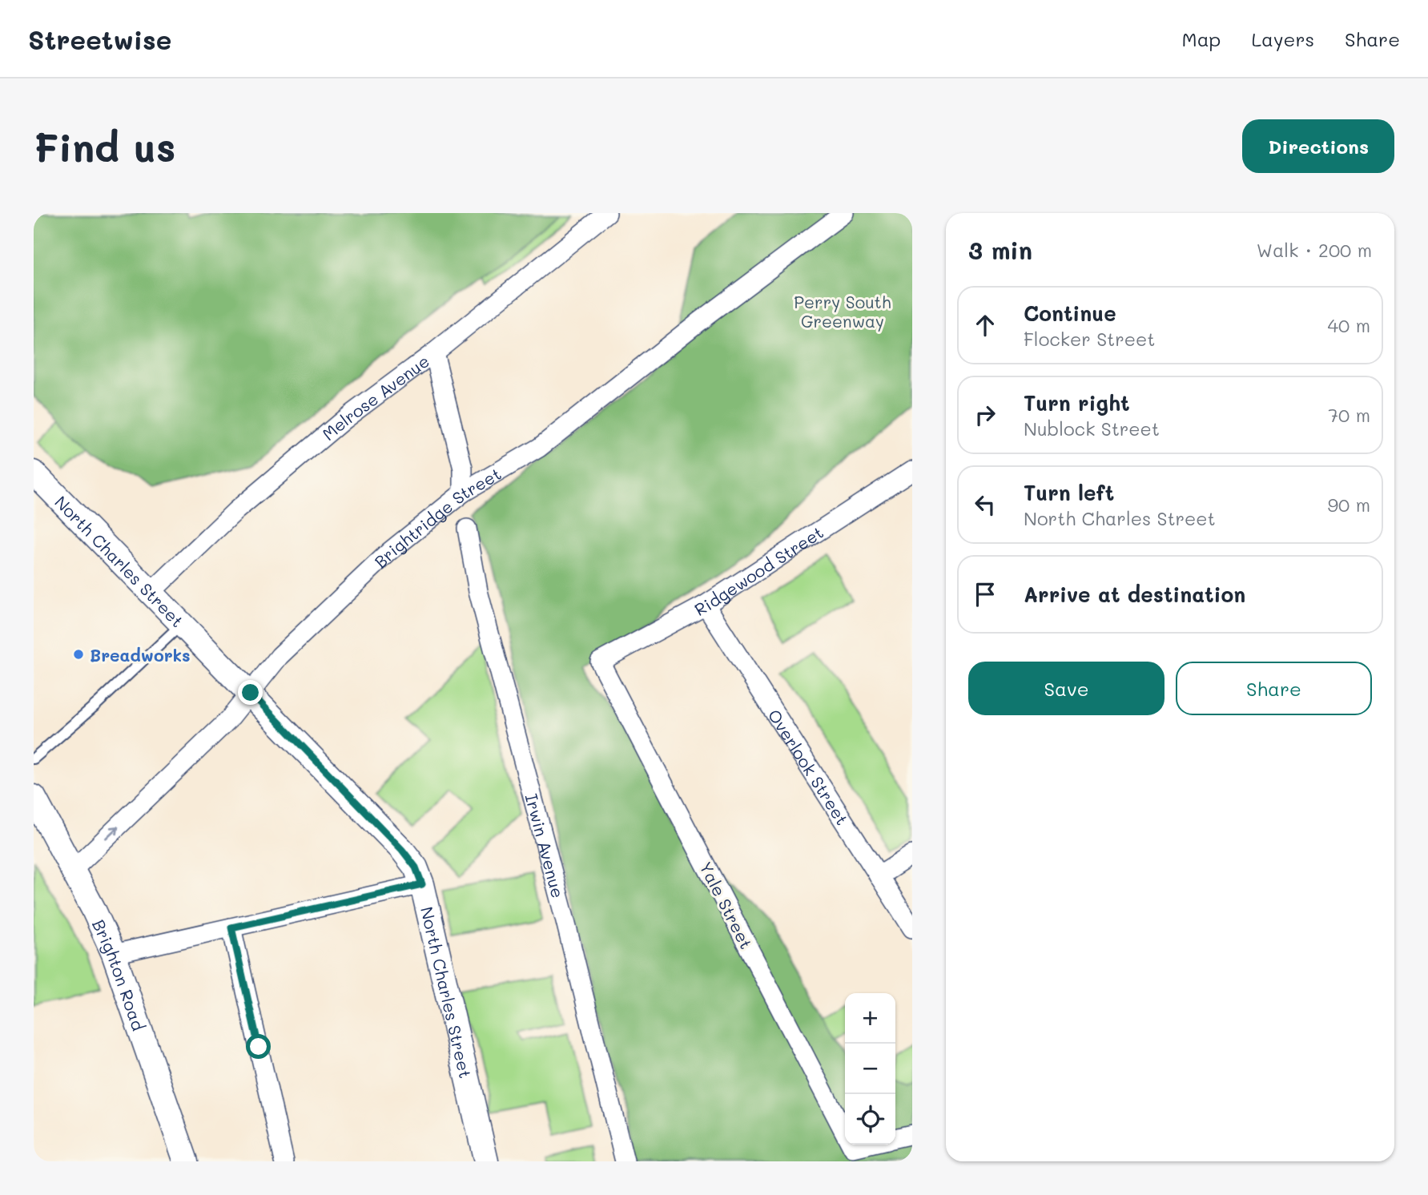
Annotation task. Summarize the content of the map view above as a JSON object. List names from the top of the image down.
{
  "streets": {
    "street": [
      "Melrose Avenue",
      "Brightridge Street",
      "North Charles Street",
      "Ridgewood Street",
      "Overlook Street",
      "Irwin Avenue",
      "Yale Street",
      "Brighton Road"
    ]
  },
  "crossings": [
    ["Melrose Avenue", "North Charles Street"],
    ["Brightridge Street", "North Charles Street"],
    ["Brightridge Street", "Brighton Road"],
    ["Ridgewood Street", "Overlook Street"],
    ["Ridgewood Street", "Yale Street"]
  ],
  "parks": ["Perry South Greenway"],
  "places": ["Breadworks"],
  "page": {
    "header": "Streetwise",
    "nav": ["Map", "Layers", "Share"],
    "buttons": [
      "Directions",
      ["Save", "Share"]
    ],
    "title": "Find us",
    "heading": ["3 min", "Walk · 200 m"],
    "list": [
      ["Continue", "Flocker Street", "40 m"],
      ["Turn right", "Nublock Street", "70 m"],
      ["Turn left", "North Charles Street", "90 m"],
      "Arrive at destination"
    ],
    "map_buttons": ["+", "−"]
  }
}
